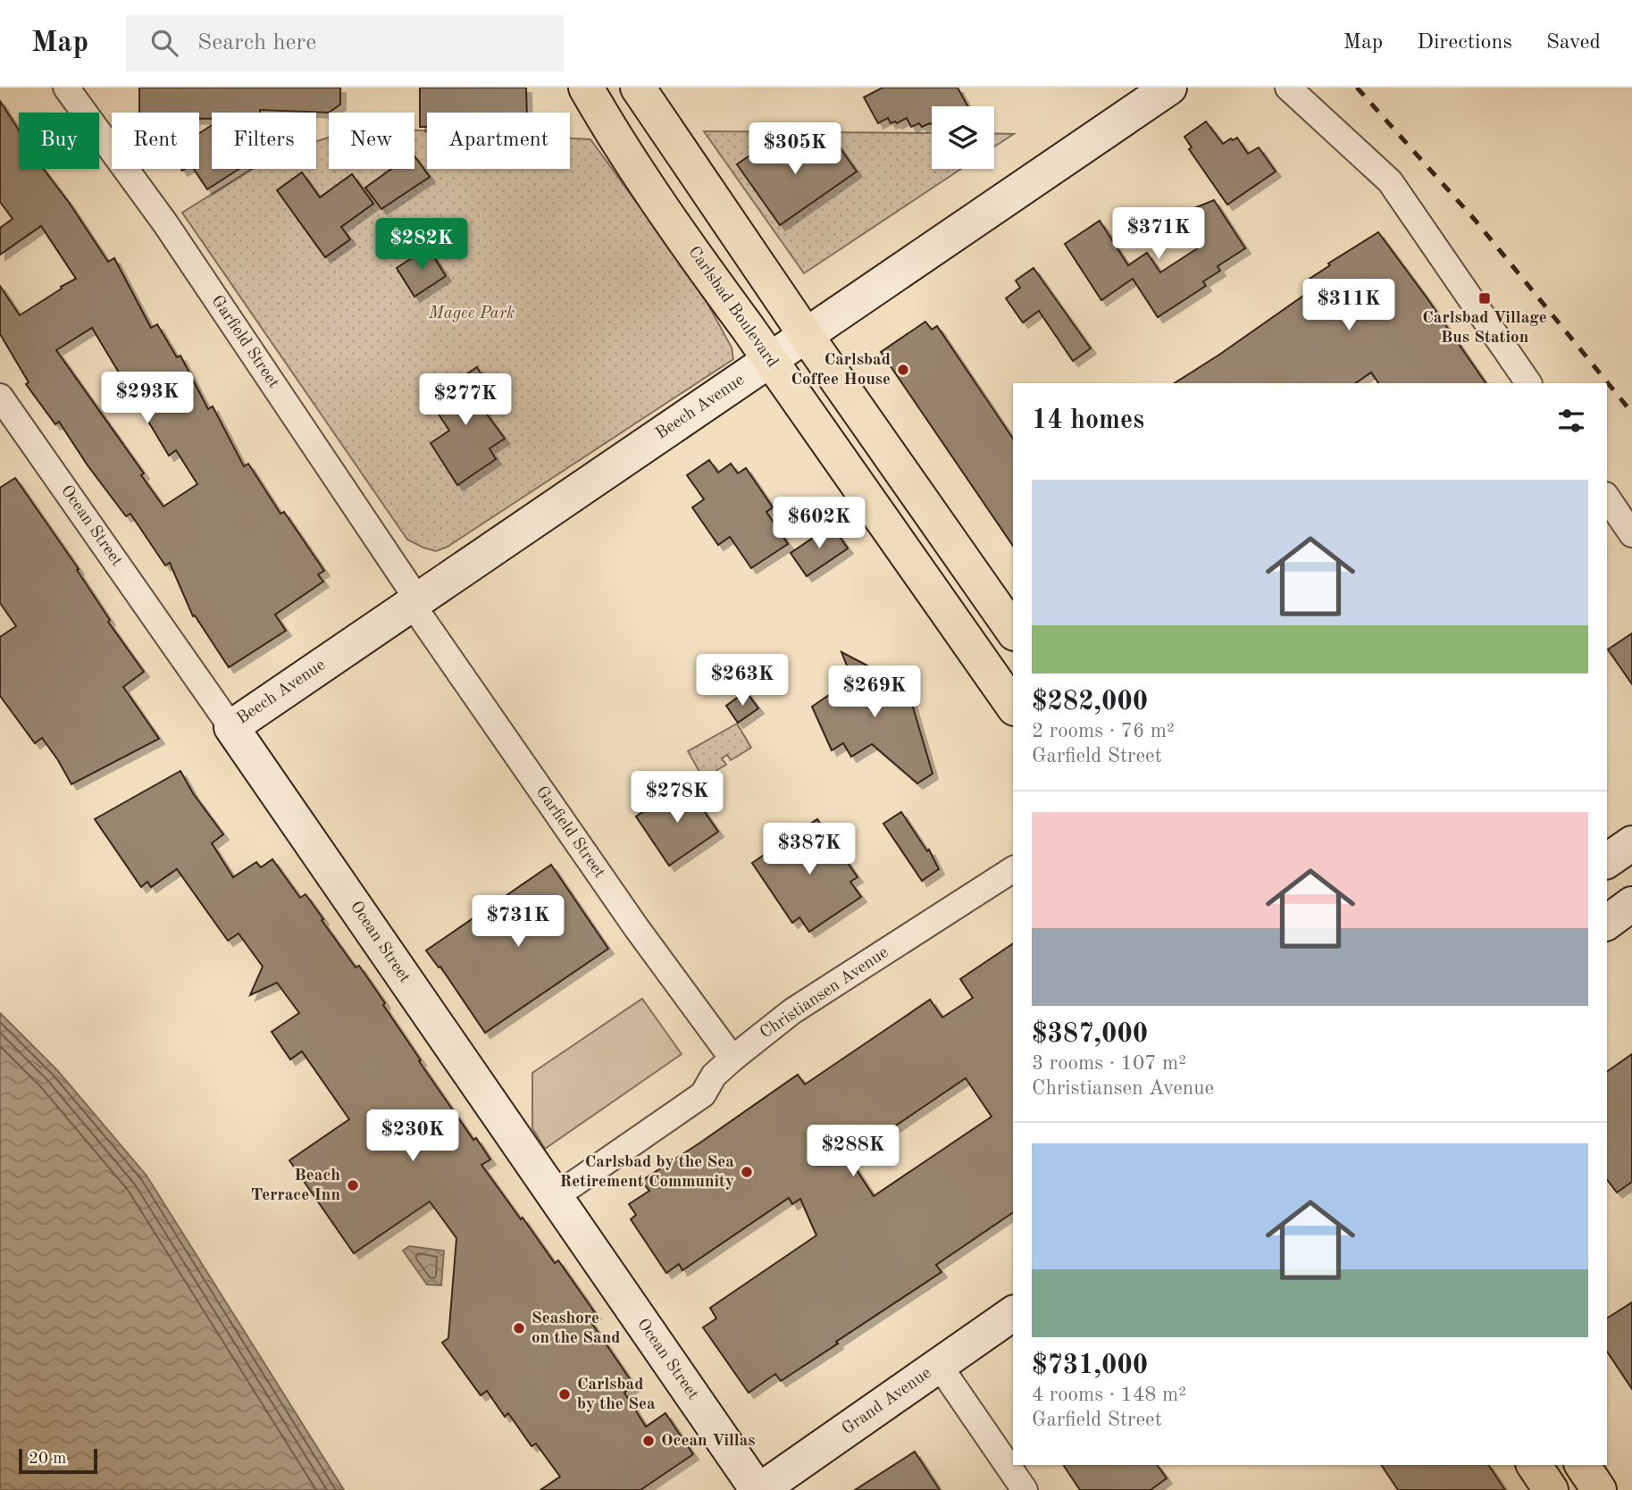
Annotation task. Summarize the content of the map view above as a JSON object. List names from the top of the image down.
{
  "streets": {
    "main road": ["Carlsbad Boulevard"],
    "street": [
      "Garfield Street",
      "Beech Avenue",
      "Ocean Street",
      "Christiansen Avenue",
      "Grand Avenue"
    ]
  },
  "crossings": [
    ["Carlsbad Boulevard", "Beech Avenue"],
    ["Garfield Street", "Beech Avenue"],
    ["Garfield Street", "Christiansen Avenue"],
    ["Beech Avenue", "Ocean Street"],
    ["Ocean Street", "Christiansen Avenue"],
    ["Ocean Street", "Grand Avenue"]
  ],
  "parks": ["Magee Park"],
  "places": {
    "transit": ["Carlsbad Village Bus Station"],
    "other": [
      "Carlsbad Coffee House",
      "Carlsbad by the Sea Retirement Community",
      "Beach Terrace Inn",
      "Seashore on the Sand",
      "Carlsbad by the Sea",
      "Ocean Villas"
    ]
  },
  "scale_bar": "20 m",
  "page": {
    "header": "Map",
    "search": "Search here",
    "nav": ["Map", "Directions", "Saved"],
    "chip": [
      "Buy",
      "Rent",
      "Filters",
      "New",
      "Apartment"
    ],
    "price": [
      "$305K",
      "$371K",
      "$282K",
      "$311K",
      "$293K",
      "$277K",
      "$602K",
      "$263K",
      "$269K",
      "$278K",
      "$387K",
      "$731K",
      "$230K",
      "$288K"
    ],
    "heading": "14 homes",
    "list": [
      {
        "name": "$282,000",
        "note": "2 rooms · 76 m² · Garfield Street"
      },
      {
        "name": "$387,000",
        "note": "3 rooms · 107 m² · Christiansen Avenue"
      },
      {
        "name": "$731,000",
        "note": "4 rooms · 148 m² · Garfield Street"
      }
    ],
    "scale": "20 m"
  }
}
